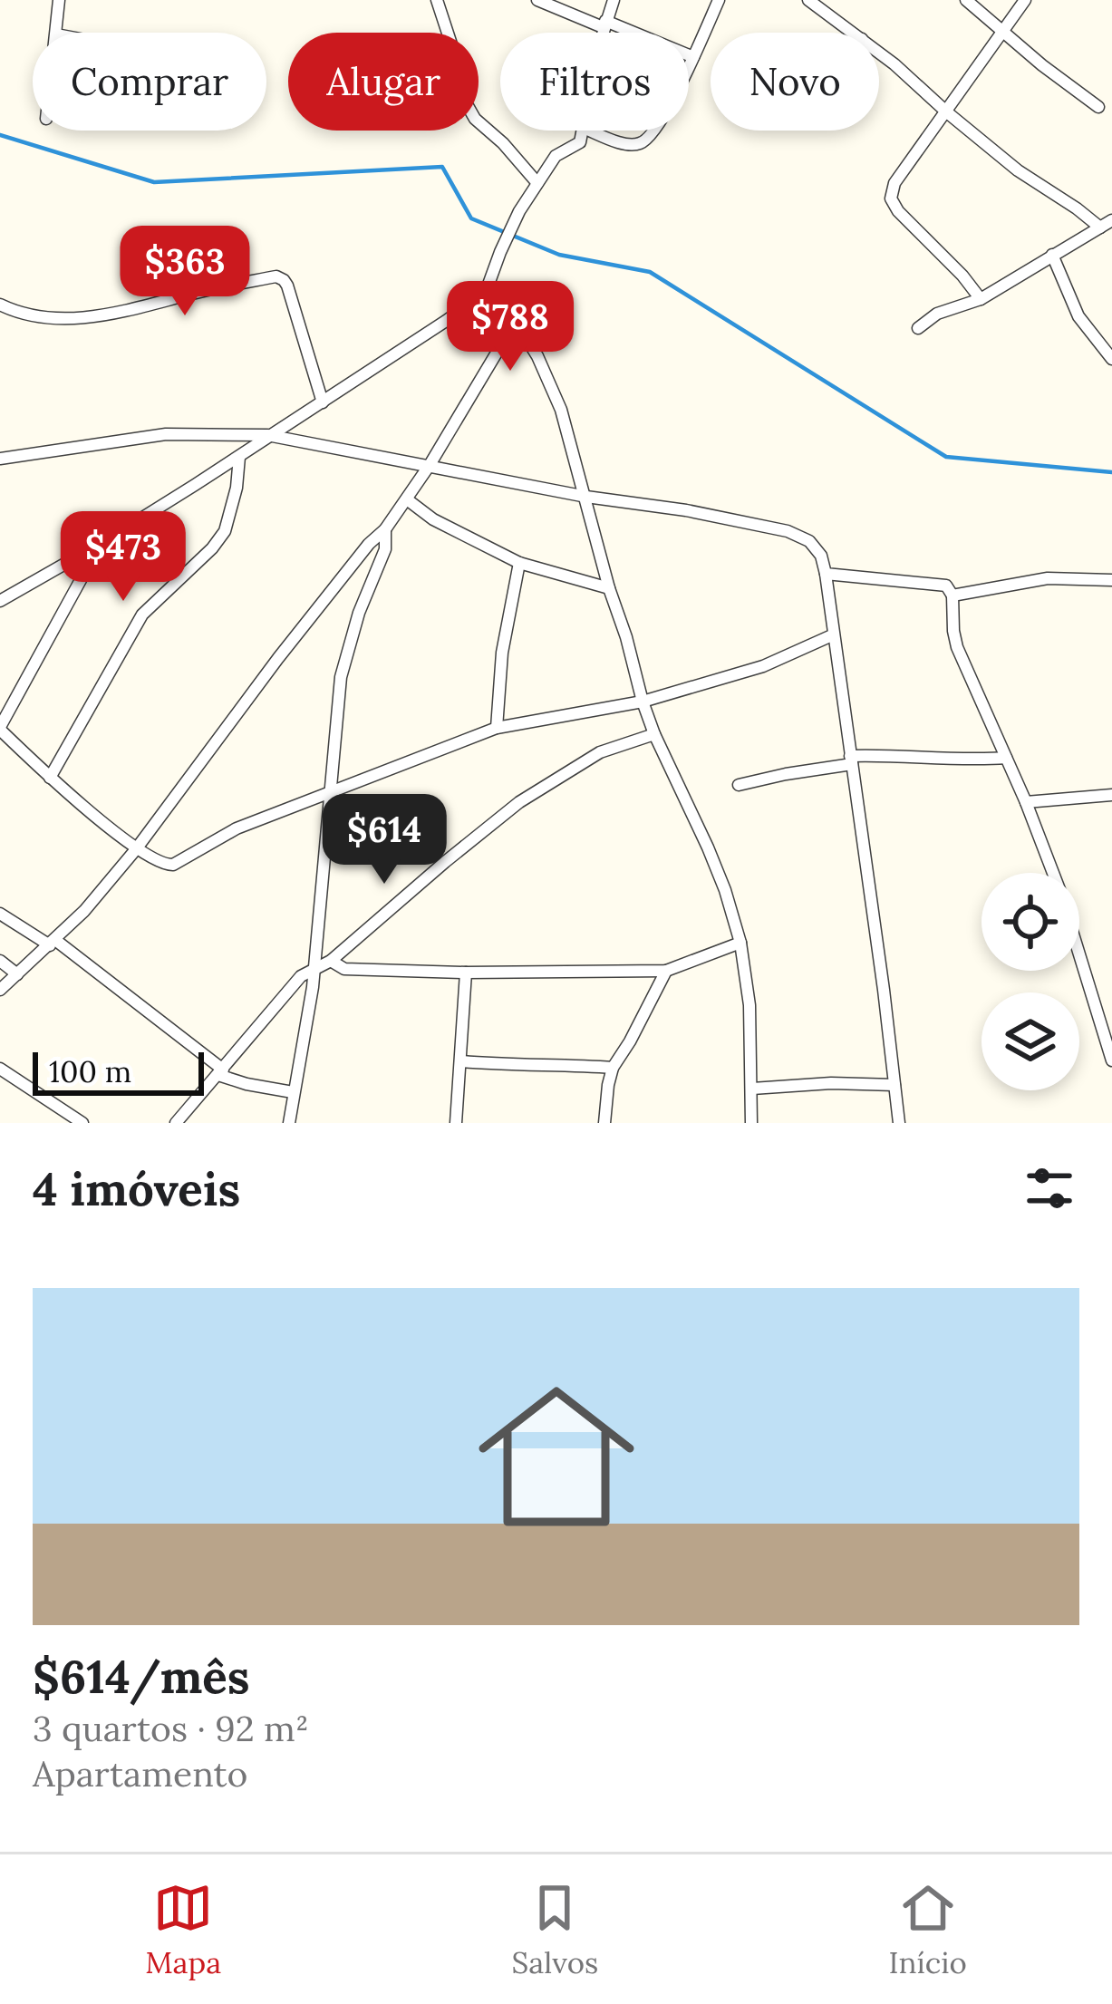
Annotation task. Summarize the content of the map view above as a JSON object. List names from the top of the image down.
{
  "scale_bar": "100 m",
  "page": {
    "chip": [
      "Comprar",
      "Alugar",
      "Filtros",
      "Novo"
    ],
    "price": [
      "$363",
      "$788",
      "$473",
      "$614"
    ],
    "scale": "100 m",
    "heading": "4 imóveis",
    "list": [
      {
        "name": "$614/mês",
        "note": "3 quartos · 92 m² · Apartamento"
      }
    ],
    "tabs": ["Mapa", "Salvos", "Início"]
  }
}
